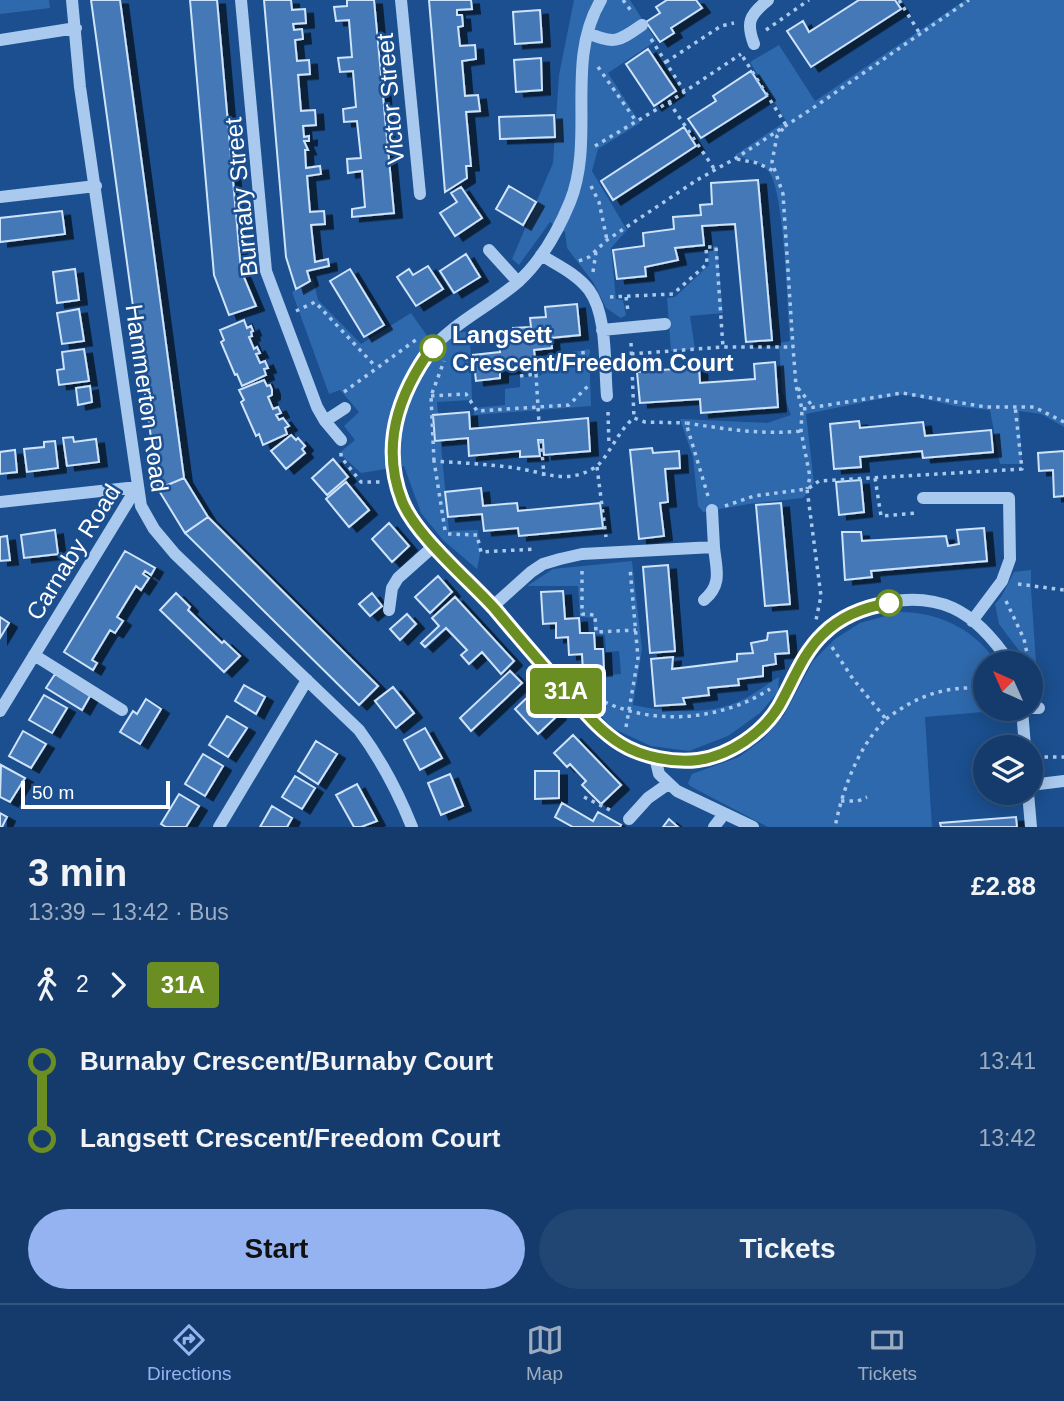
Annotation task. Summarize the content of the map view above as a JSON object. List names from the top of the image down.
{
  "streets": {
    "street": [
      "Victor Street",
      "Burnaby Street",
      "Hammerton Road",
      "Carnaby Road"
    ]
  },
  "crossings": [
    ["Hammerton Road", "Carnaby Road"]
  ],
  "places": ["Langsett Crescent/Freedom Court"],
  "lines": ["bus line 31A"],
  "scale_bar": "50 m",
  "north": "top left",
  "page": {
    "on_map": "31A",
    "scale": "50 m",
    "heading": ["3 min", "13:39 – 13:42 · Bus", "£2.88"],
    "legs": ["2", "31A"],
    "list": [
      {
        "name": "Burnaby Crescent/Burnaby Court",
        "value": "13:41"
      },
      {
        "name": "Langsett Crescent/Freedom Court",
        "value": "13:42"
      }
    ],
    "buttons": ["Start", "Tickets"],
    "tabs": ["Directions", "Map", "Tickets"]
  }
}
